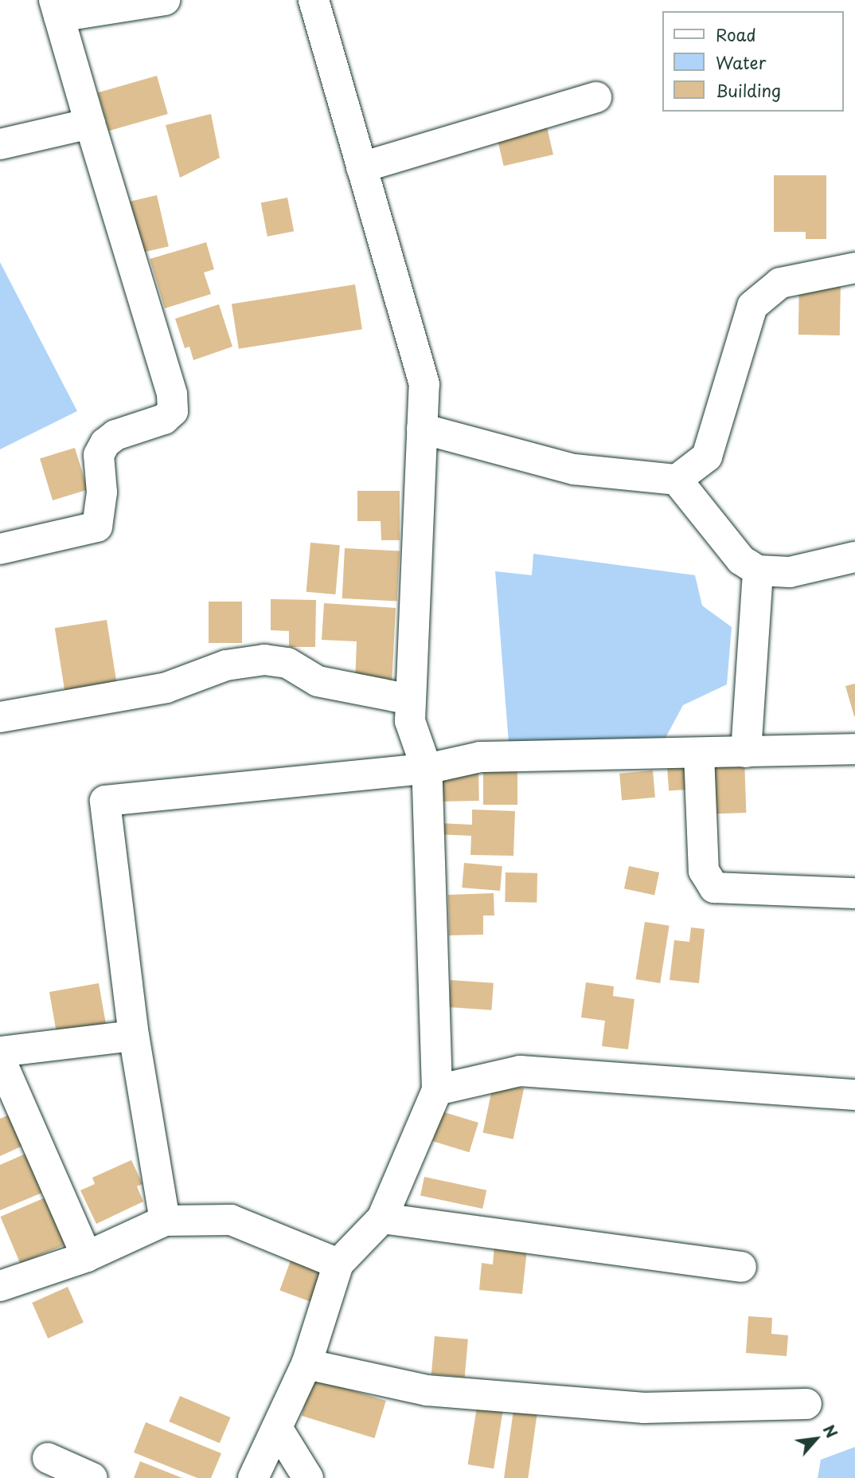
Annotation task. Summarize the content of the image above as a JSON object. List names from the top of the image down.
{
  "legend": ["Road", "Water", "Building"],
  "north": "top right"
}
